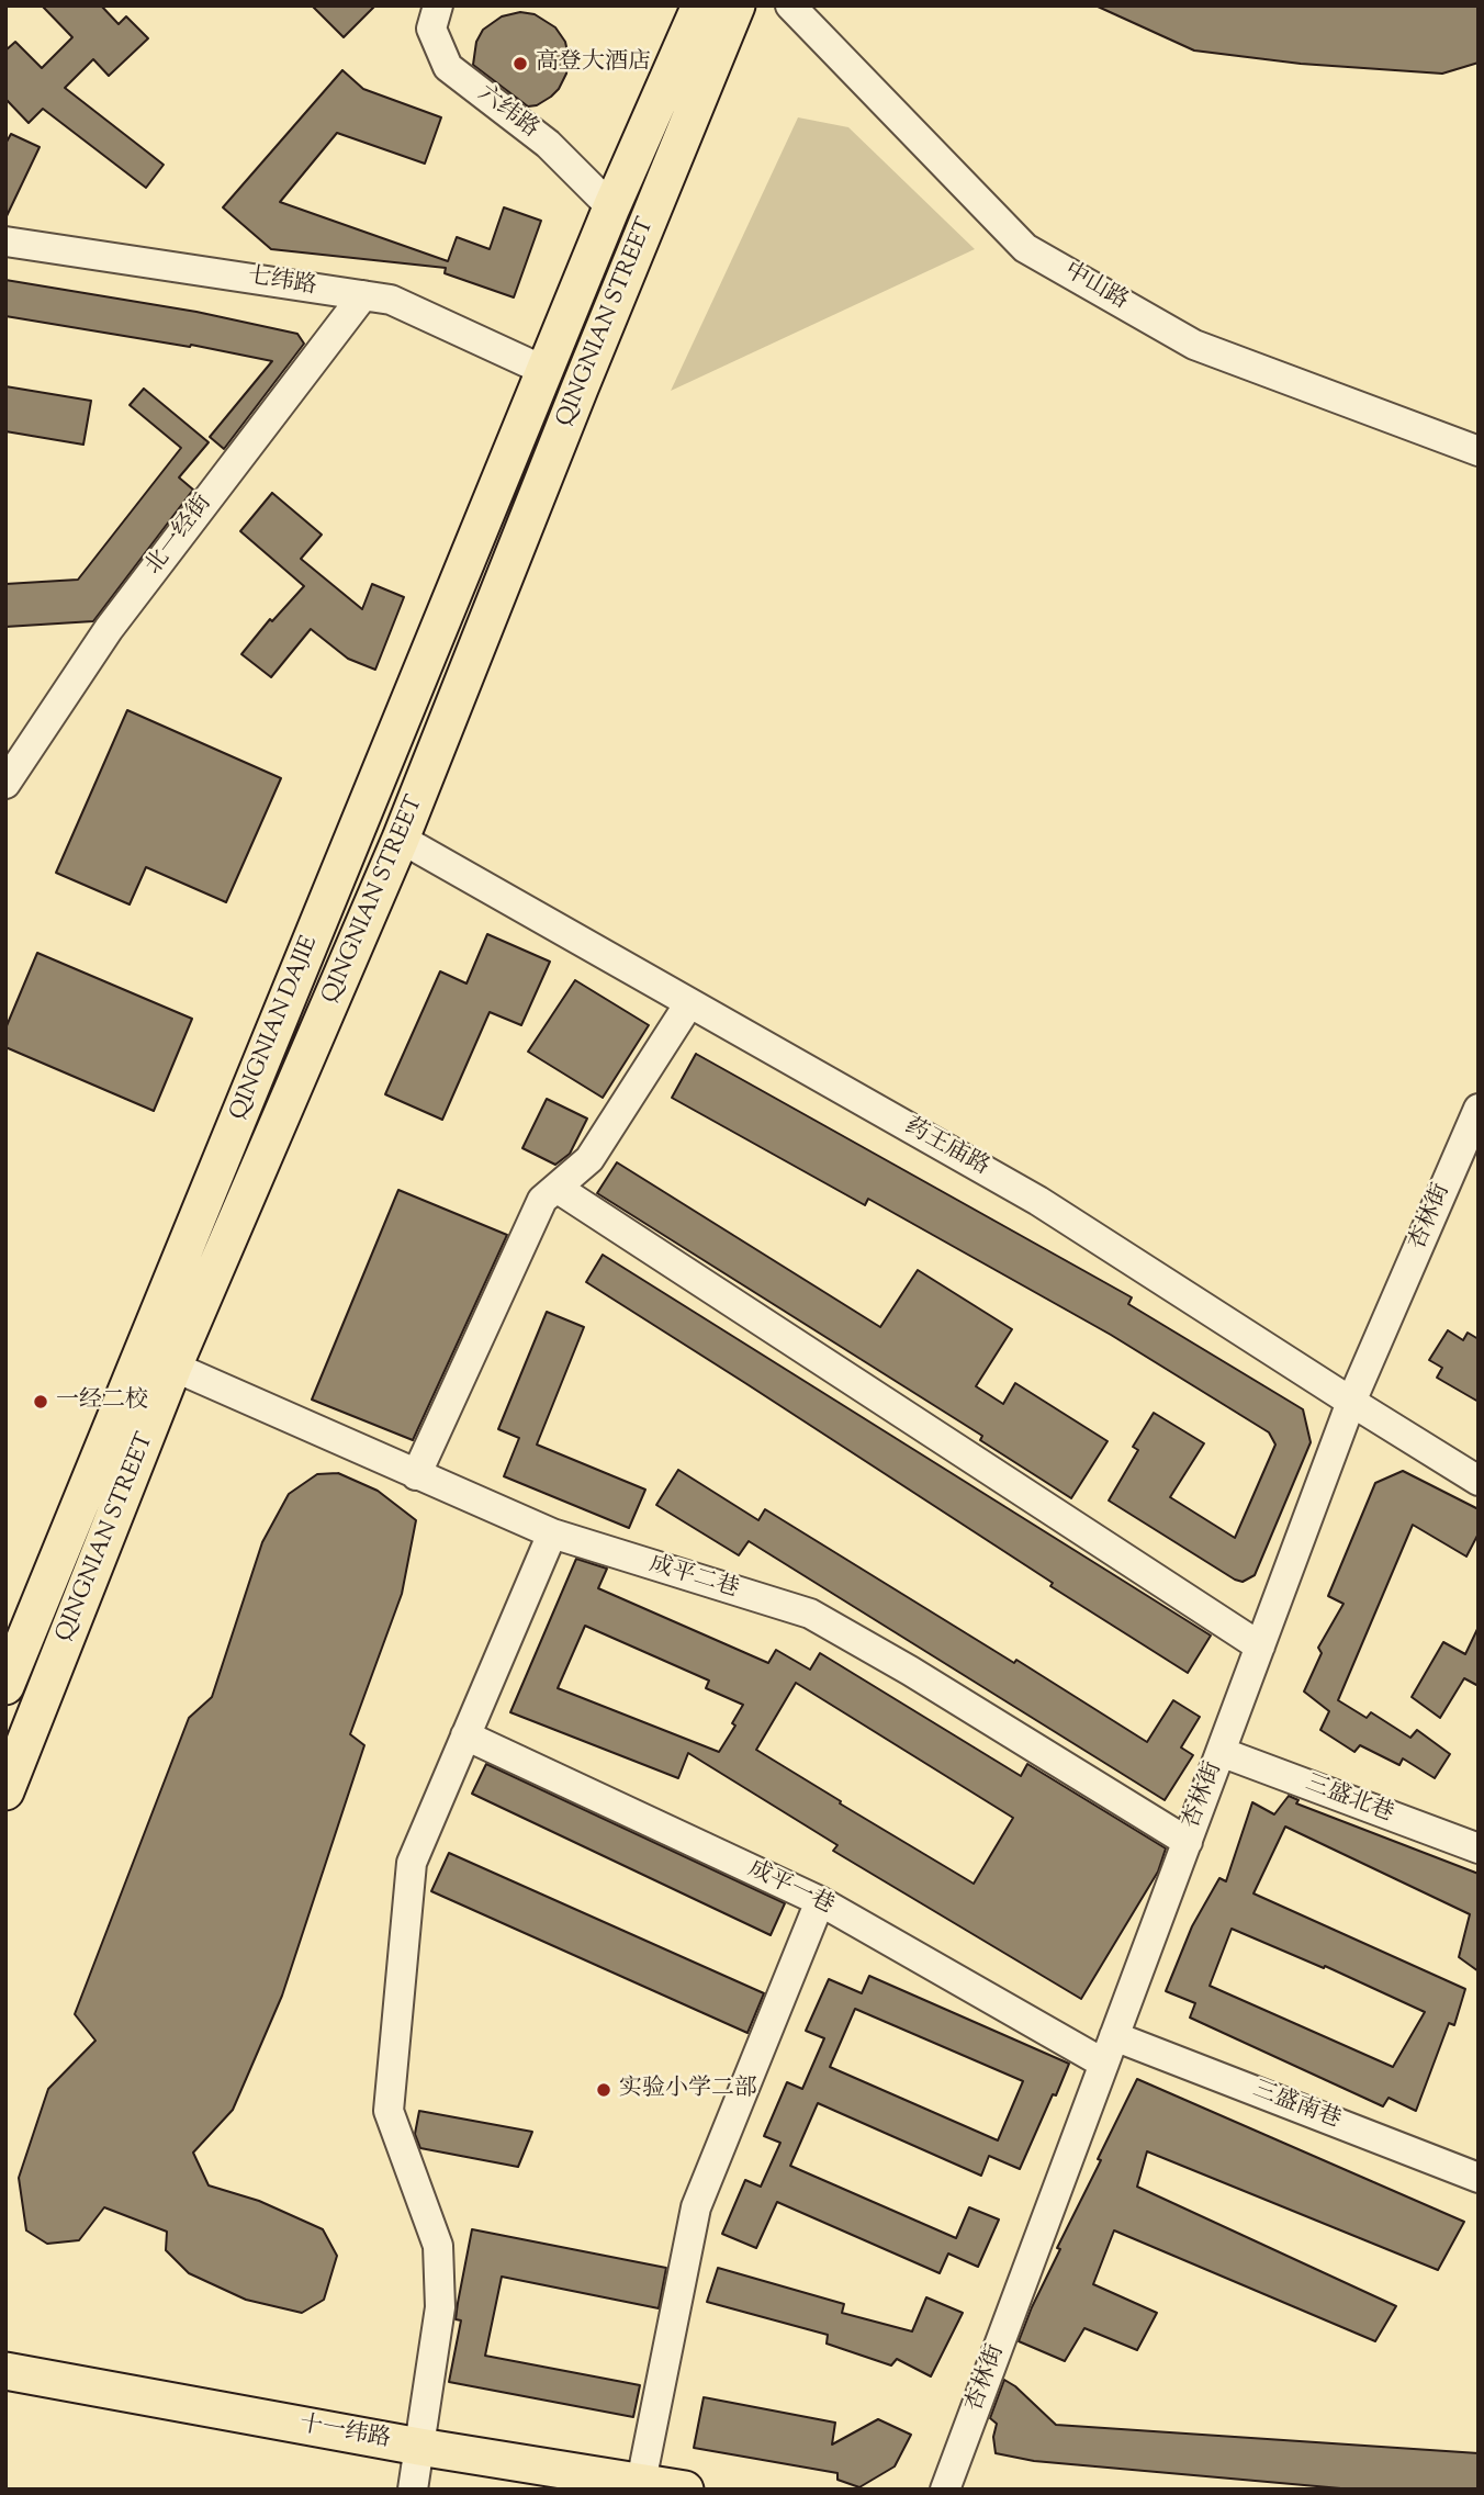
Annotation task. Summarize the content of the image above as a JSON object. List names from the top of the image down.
{
  "streets": {
    "main road": ["QINGNIAN STREET", "QINGNIAN DAJIE", "十一纬路"],
    "street": [
      "六纬路",
      "七纬路",
      "中山路",
      "北一经街",
      "药王庙路",
      "杏林街",
      "成平二巷",
      "三盛北巷",
      "成平一巷",
      "三盛南巷"
    ]
  },
  "crossings": [
    ["六纬路", "QINGNIAN STREET"],
    ["七纬路", "QINGNIAN STREET"],
    ["七纬路", "北一经街"],
    ["七纬路", "QINGNIAN DAJIE"],
    ["QINGNIAN STREET", "QINGNIAN DAJIE"],
    ["QINGNIAN STREET", "药王庙路"],
    ["QINGNIAN STREET", "成平二巷"],
    ["药王庙路", "杏林街"],
    ["杏林街", "成平二巷"],
    ["杏林街", "三盛北巷"],
    ["杏林街", "成平一巷"],
    ["杏林街", "三盛南巷"]
  ],
  "places": ["高登大酒店", "一经二校", "实验小学二部"]
}
